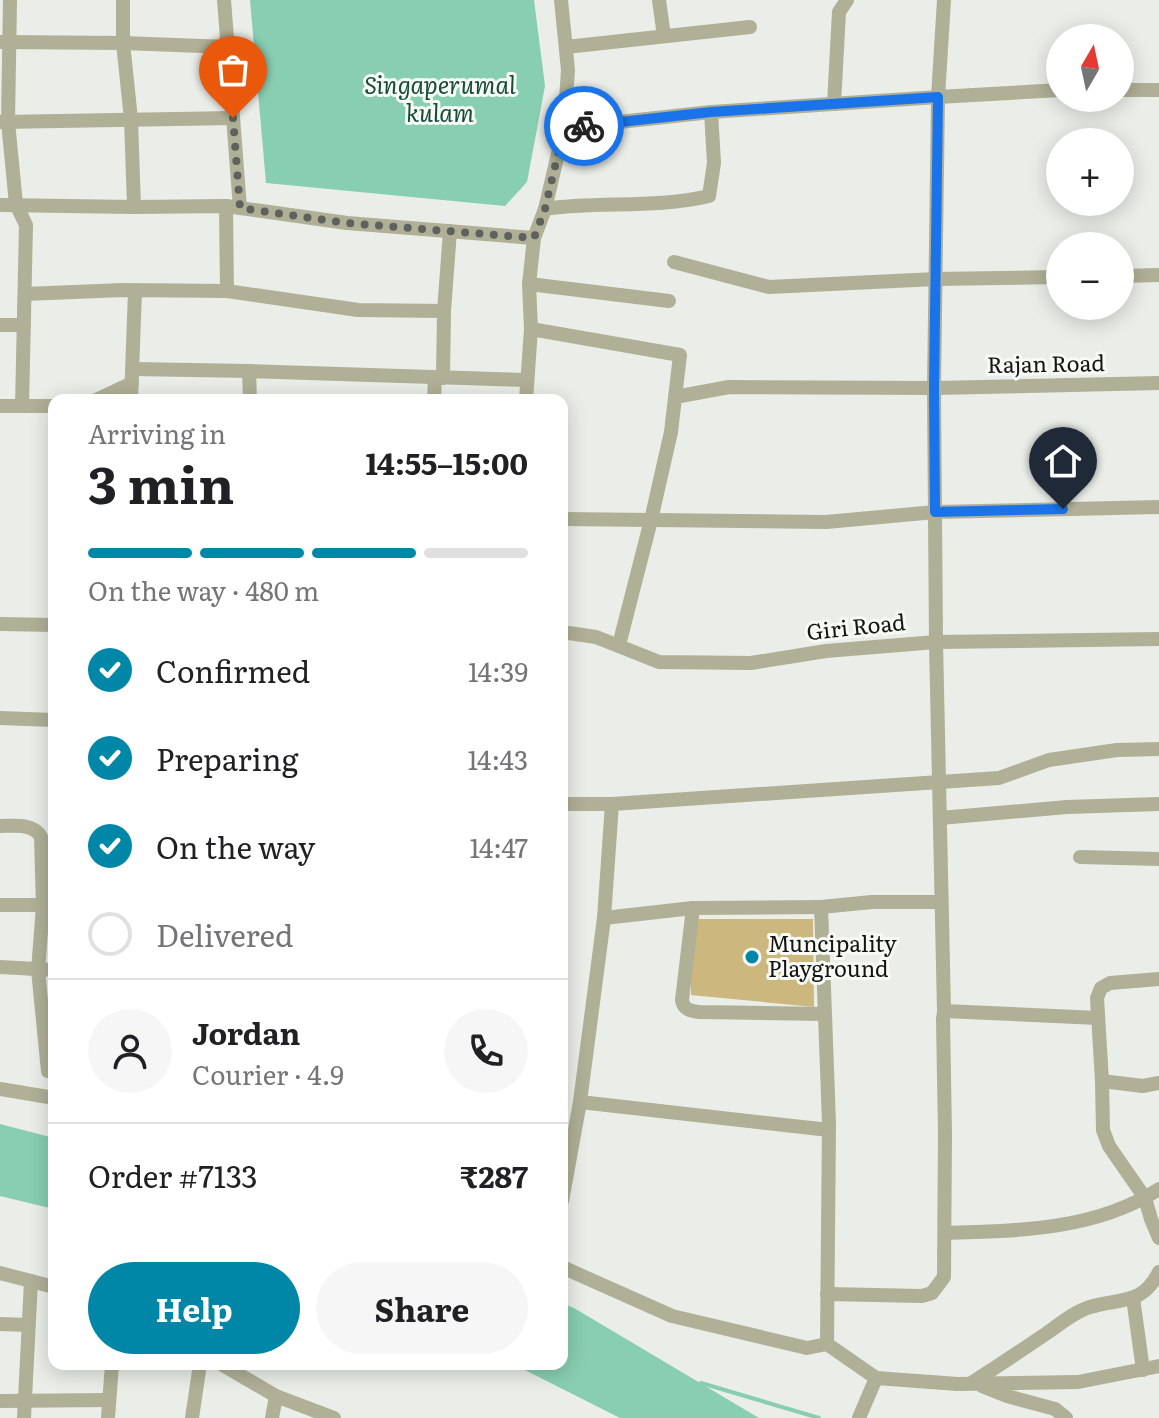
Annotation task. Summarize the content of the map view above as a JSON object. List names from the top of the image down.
{
  "streets": {
    "street": ["Rajan Road", "Giri Road"]
  },
  "water": ["Singaperumal kulam"],
  "places": ["Muncipality Playground"],
  "north": "top",
  "page": {
    "map_buttons": ["+", "−"],
    "heading": ["3 min", "Arriving in", "14:55–15:00"],
    "panel": [
      "Jordan",
      "Courier · 4.9",
      "Order #7133",
      "₹287"
    ],
    "bar": "On the way · 480 m",
    "list": [
      ["Confirmed", "14:39"],
      ["Preparing", "14:43"],
      ["On the way", "14:47"],
      "Delivered"
    ],
    "buttons": ["Help", "Share"]
  }
}
